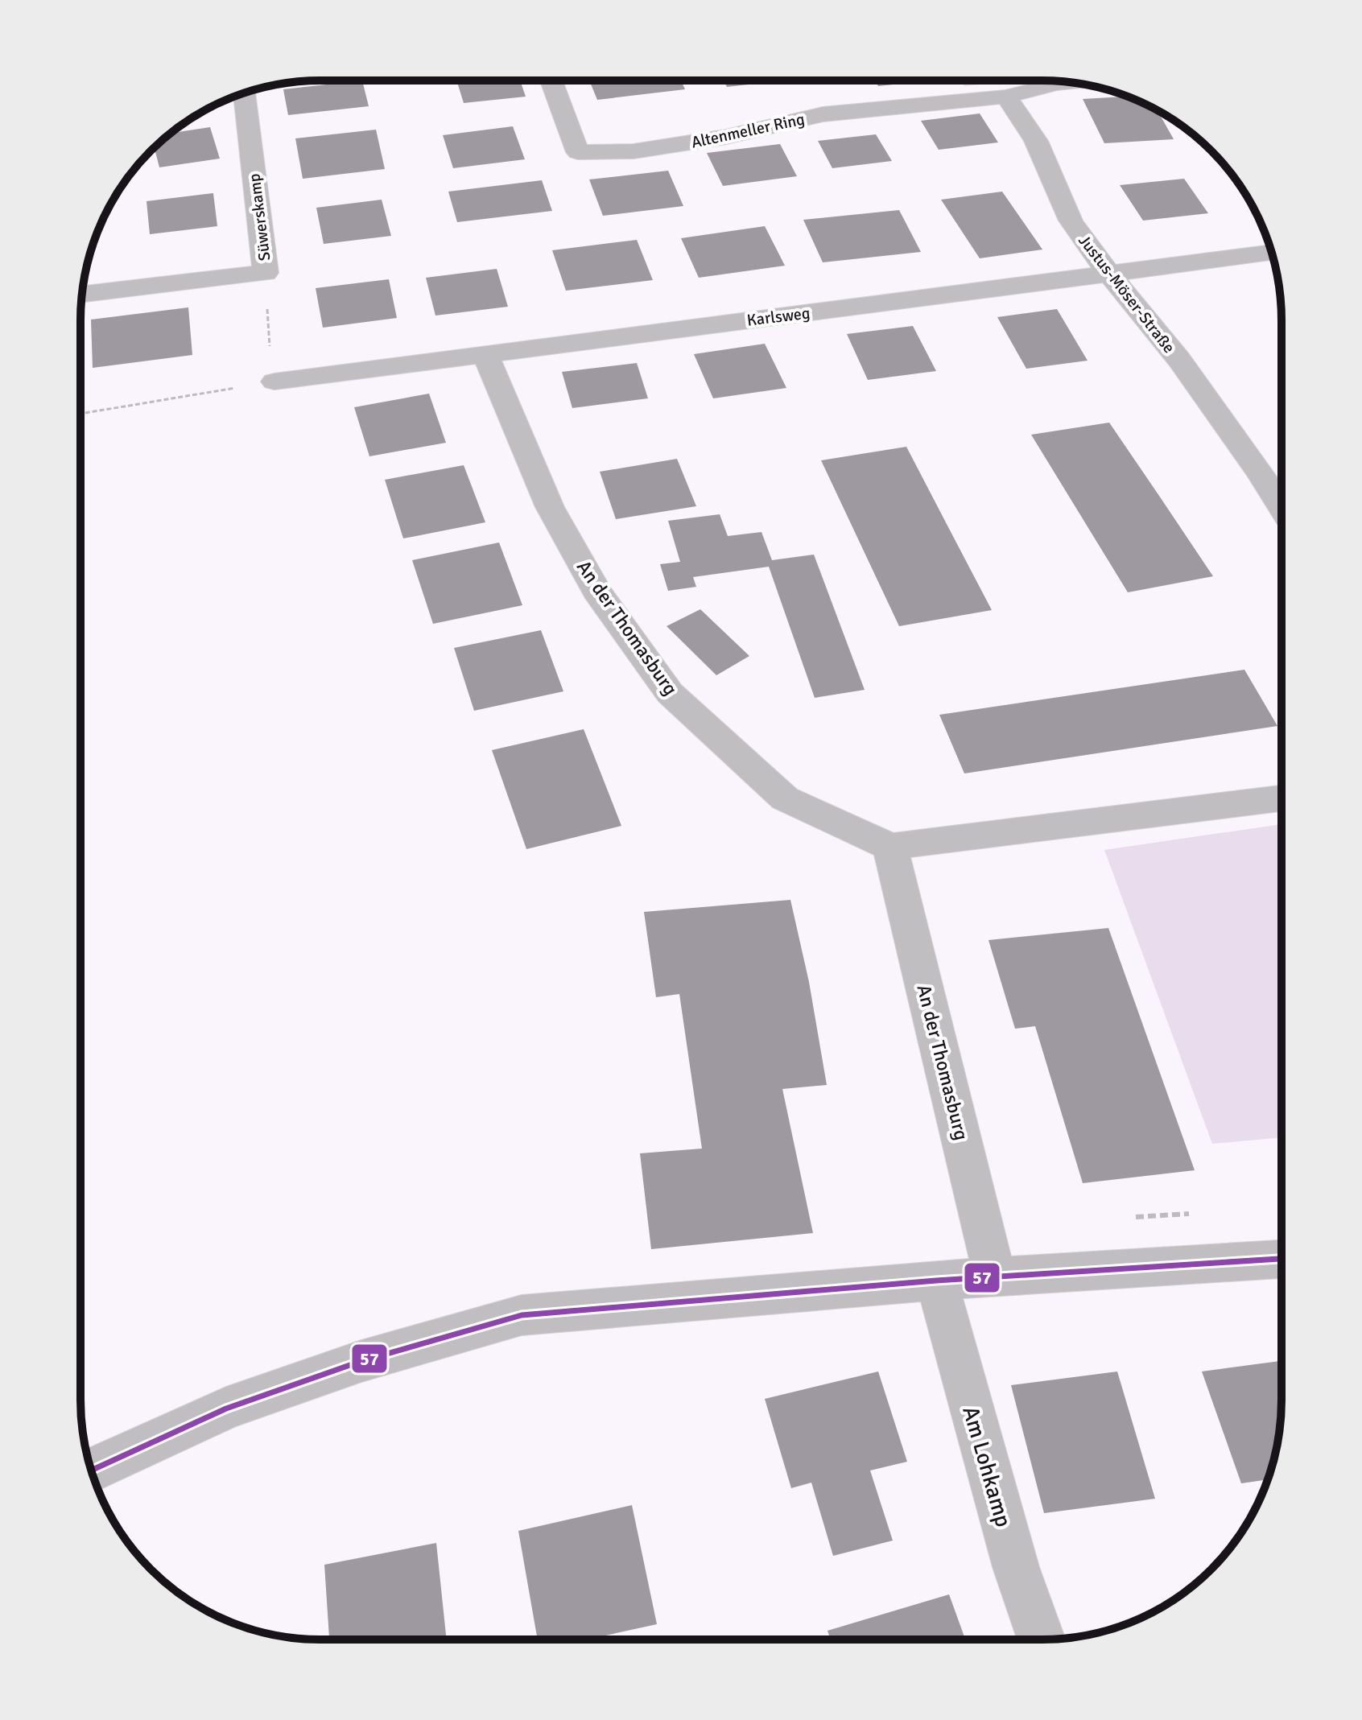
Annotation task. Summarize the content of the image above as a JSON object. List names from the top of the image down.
{
  "streets": {
    "street": [
      "Altenmeller Ring",
      "Süwerskamp",
      "Justus-Möser-Straße",
      "Karlsweg",
      "An der Thomasburg",
      "Am Lohkamp"
    ]
  },
  "crossings": [
    ["Altenmeller Ring", "Justus-Möser-Straße"],
    ["Justus-Möser-Straße", "Karlsweg"],
    ["Karlsweg", "An der Thomasburg"]
  ],
  "lines": ["transit line 57"]
}
